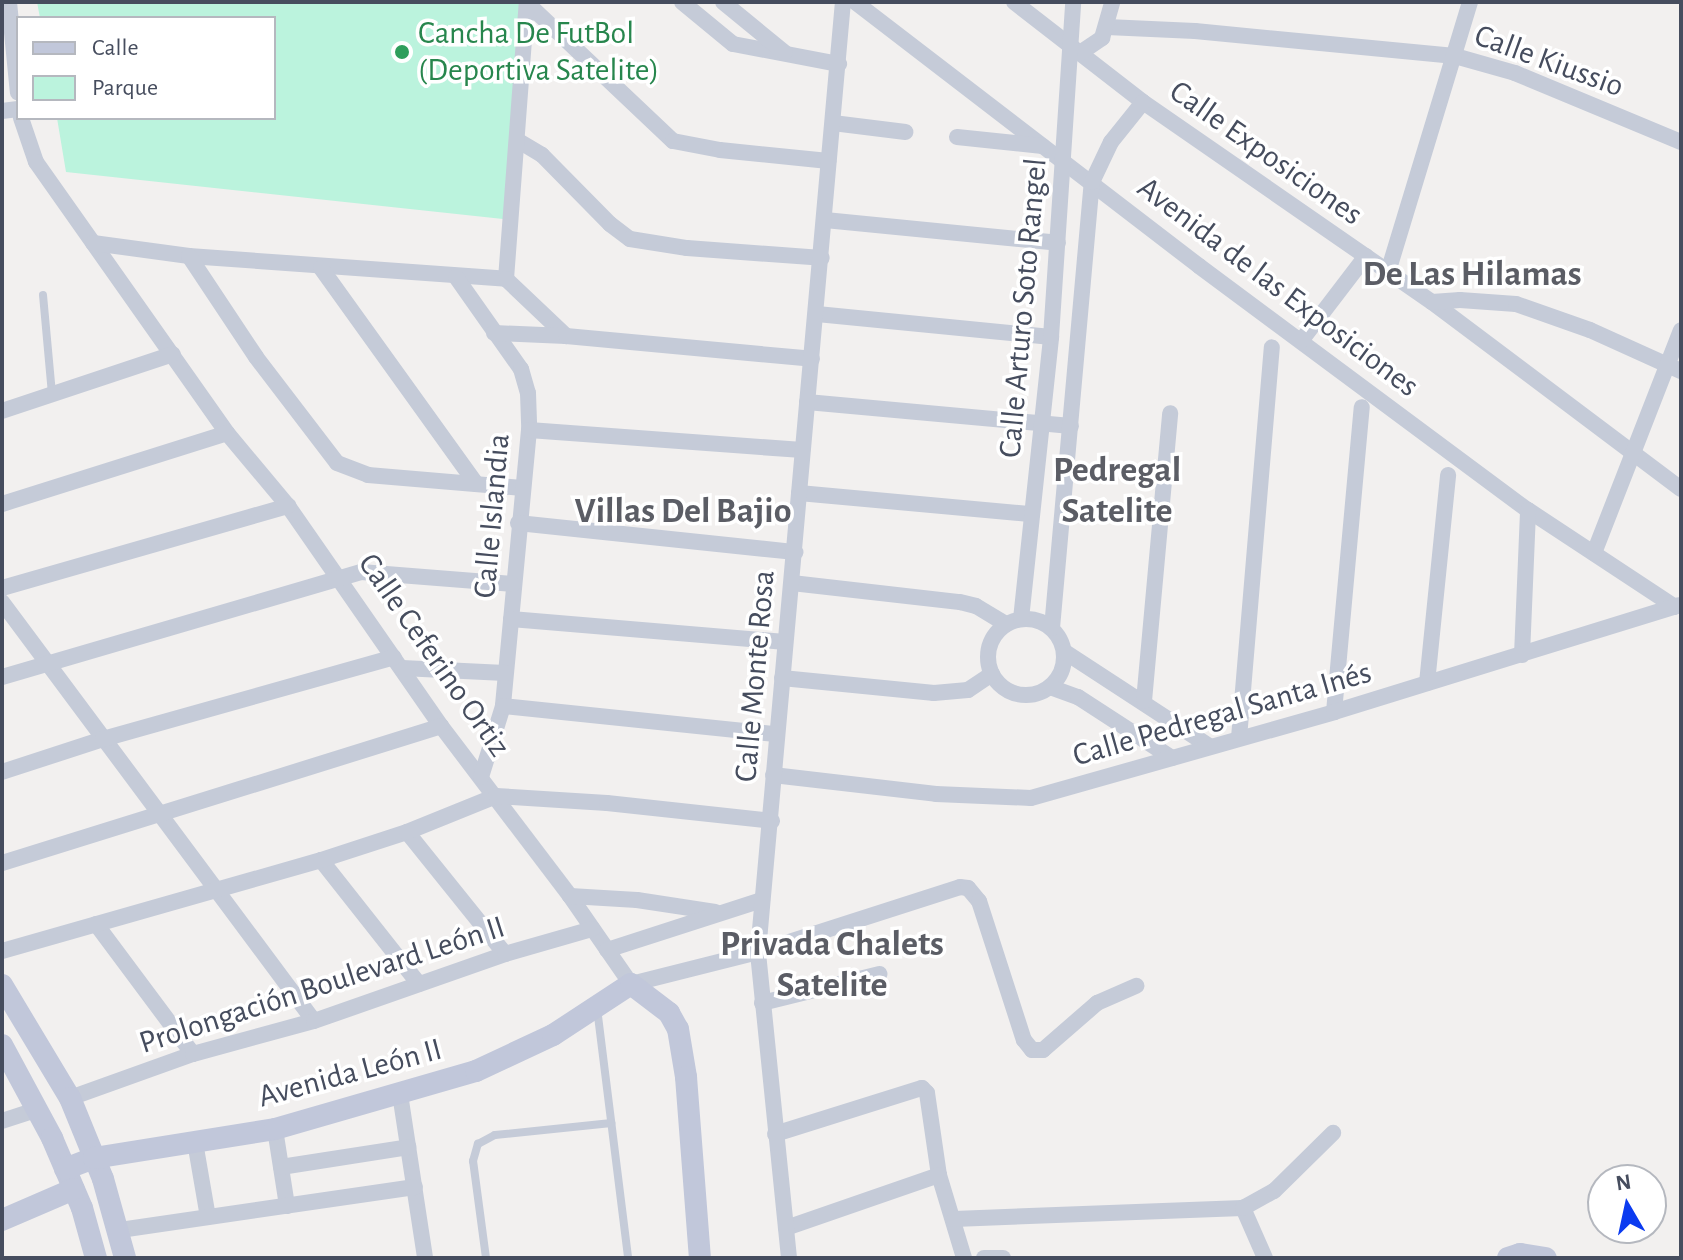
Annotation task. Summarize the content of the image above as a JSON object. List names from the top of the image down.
{
  "streets": {
    "street": [
      "Calle Kiussio",
      "Calle Exposiciones",
      "Avenida de las Exposiciones",
      "Calle Arturo Soto Rangel",
      "Calle Islandia",
      "Calle Ceferino Ortiz",
      "Calle Monte Rosa",
      "Calle Pedregal Santa Inés",
      "Prolongación Boulevard León II",
      "Avenida León II"
    ]
  },
  "crossings": [
    ["Calle Exposiciones", "Calle Arturo Soto Rangel"],
    ["Avenida de las Exposiciones", "Calle Arturo Soto Rangel"],
    ["Avenida de las Exposiciones", "Calle Pedregal Santa Inés"],
    ["Calle Islandia", "Calle Ceferino Ortiz"],
    ["Calle Ceferino Ortiz", "Prolongación Boulevard León II"],
    ["Calle Ceferino Ortiz", "Avenida León II"],
    ["Calle Monte Rosa", "Calle Pedregal Santa Inés"]
  ],
  "districts": [
    "De Las Hilamas",
    "Pedregal Satelite",
    "Villas Del Bajio",
    "Privada Chalets Satelite"
  ],
  "places": ["Cancha De FutBol (Deportiva Satelite)"],
  "legend": ["Calle", "Parque"],
  "north": "top"
}
